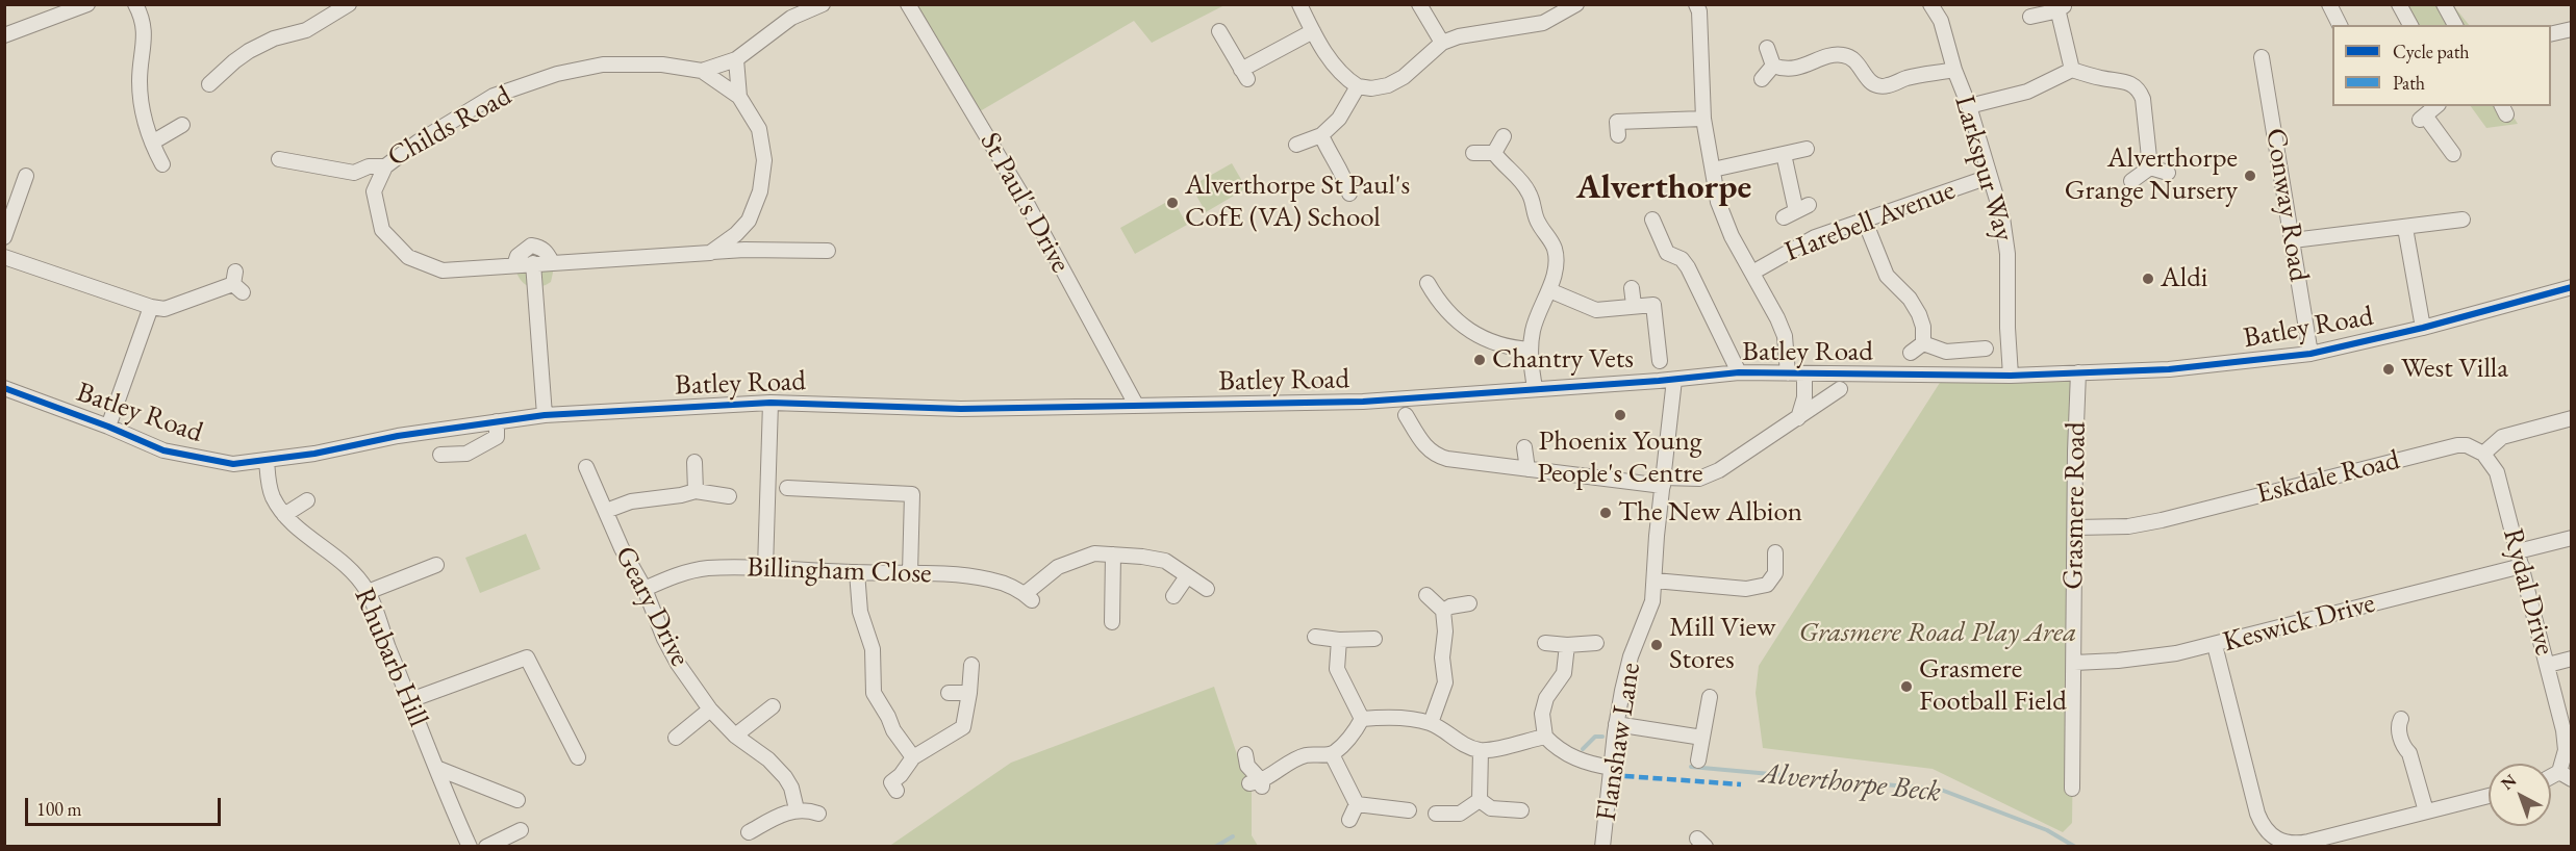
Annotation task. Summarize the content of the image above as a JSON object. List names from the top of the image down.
{
  "streets": {
    "street": [
      "Childs Road",
      "Larkspur Way",
      "St Paul's Drive",
      "Conway Road",
      "Harebell Avenue",
      "Batley Road",
      "Eskdale Road",
      "Grasmere Road",
      "Billingham Close",
      "Rydal Drive",
      "Geary Drive",
      "Keswick Drive",
      "Rhubarb Hill",
      "Flanshaw Lane"
    ]
  },
  "crossings": [
    ["Larkspur Way", "Harebell Avenue"],
    ["Larkspur Way", "Batley Road"],
    ["St Paul's Drive", "Batley Road"],
    ["Conway Road", "Batley Road"],
    ["Batley Road", "Grasmere Road"],
    ["Batley Road", "Rhubarb Hill"],
    ["Batley Road", "Flanshaw Lane"],
    ["Eskdale Road", "Grasmere Road"],
    ["Eskdale Road", "Rydal Drive"],
    ["Grasmere Road", "Keswick Drive"],
    ["Billingham Close", "Geary Drive"],
    ["Rydal Drive", "Keswick Drive"]
  ],
  "districts": ["Alverthorpe"],
  "water": ["Alverthorpe Beck"],
  "parks": ["Grasmere Road Play Area"],
  "places": [
    "Alverthorpe Grange Nursery",
    "Alverthorpe St Paul's CofE (VA) School",
    "Aldi",
    "Chantry Vets",
    "West Villa",
    "Phoenix Young People's Centre",
    "The New Albion",
    "Mill View Stores",
    "Grasmere Football Field"
  ],
  "legend": ["Cycle path", "Path"],
  "scale_bar": "100 m",
  "north": "top left"
}
